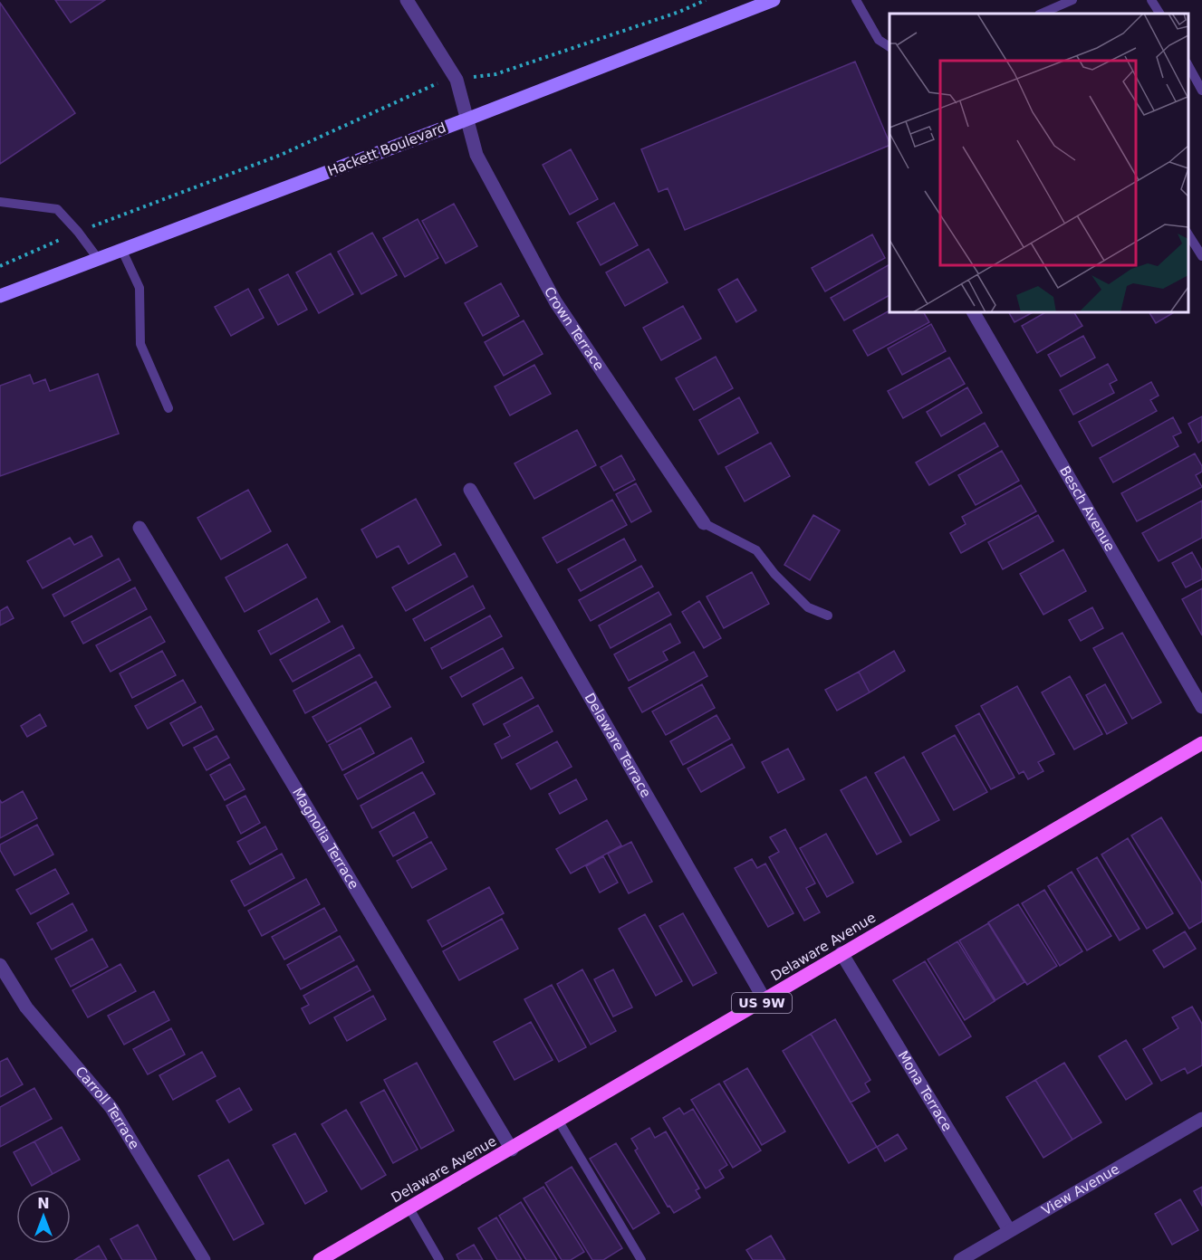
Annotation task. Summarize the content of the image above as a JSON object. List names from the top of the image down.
{
  "streets": {
    "main road": ["Delaware Avenue", "US 9W"],
    "street": [
      "Hackett Boulevard",
      "Crown Terrace",
      "Besch Avenue",
      "Delaware Terrace",
      "Magnolia Terrace",
      "Mona Terrace",
      "Carroll Terrace",
      "View Avenue"
    ]
  },
  "crossings": [
    ["Hackett Boulevard", "Crown Terrace"],
    ["Delaware Terrace", "Delaware Avenue"],
    ["Magnolia Terrace", "Delaware Avenue"],
    ["Delaware Avenue", "Mona Terrace"],
    ["Mona Terrace", "View Avenue"]
  ],
  "north": "top"
}
